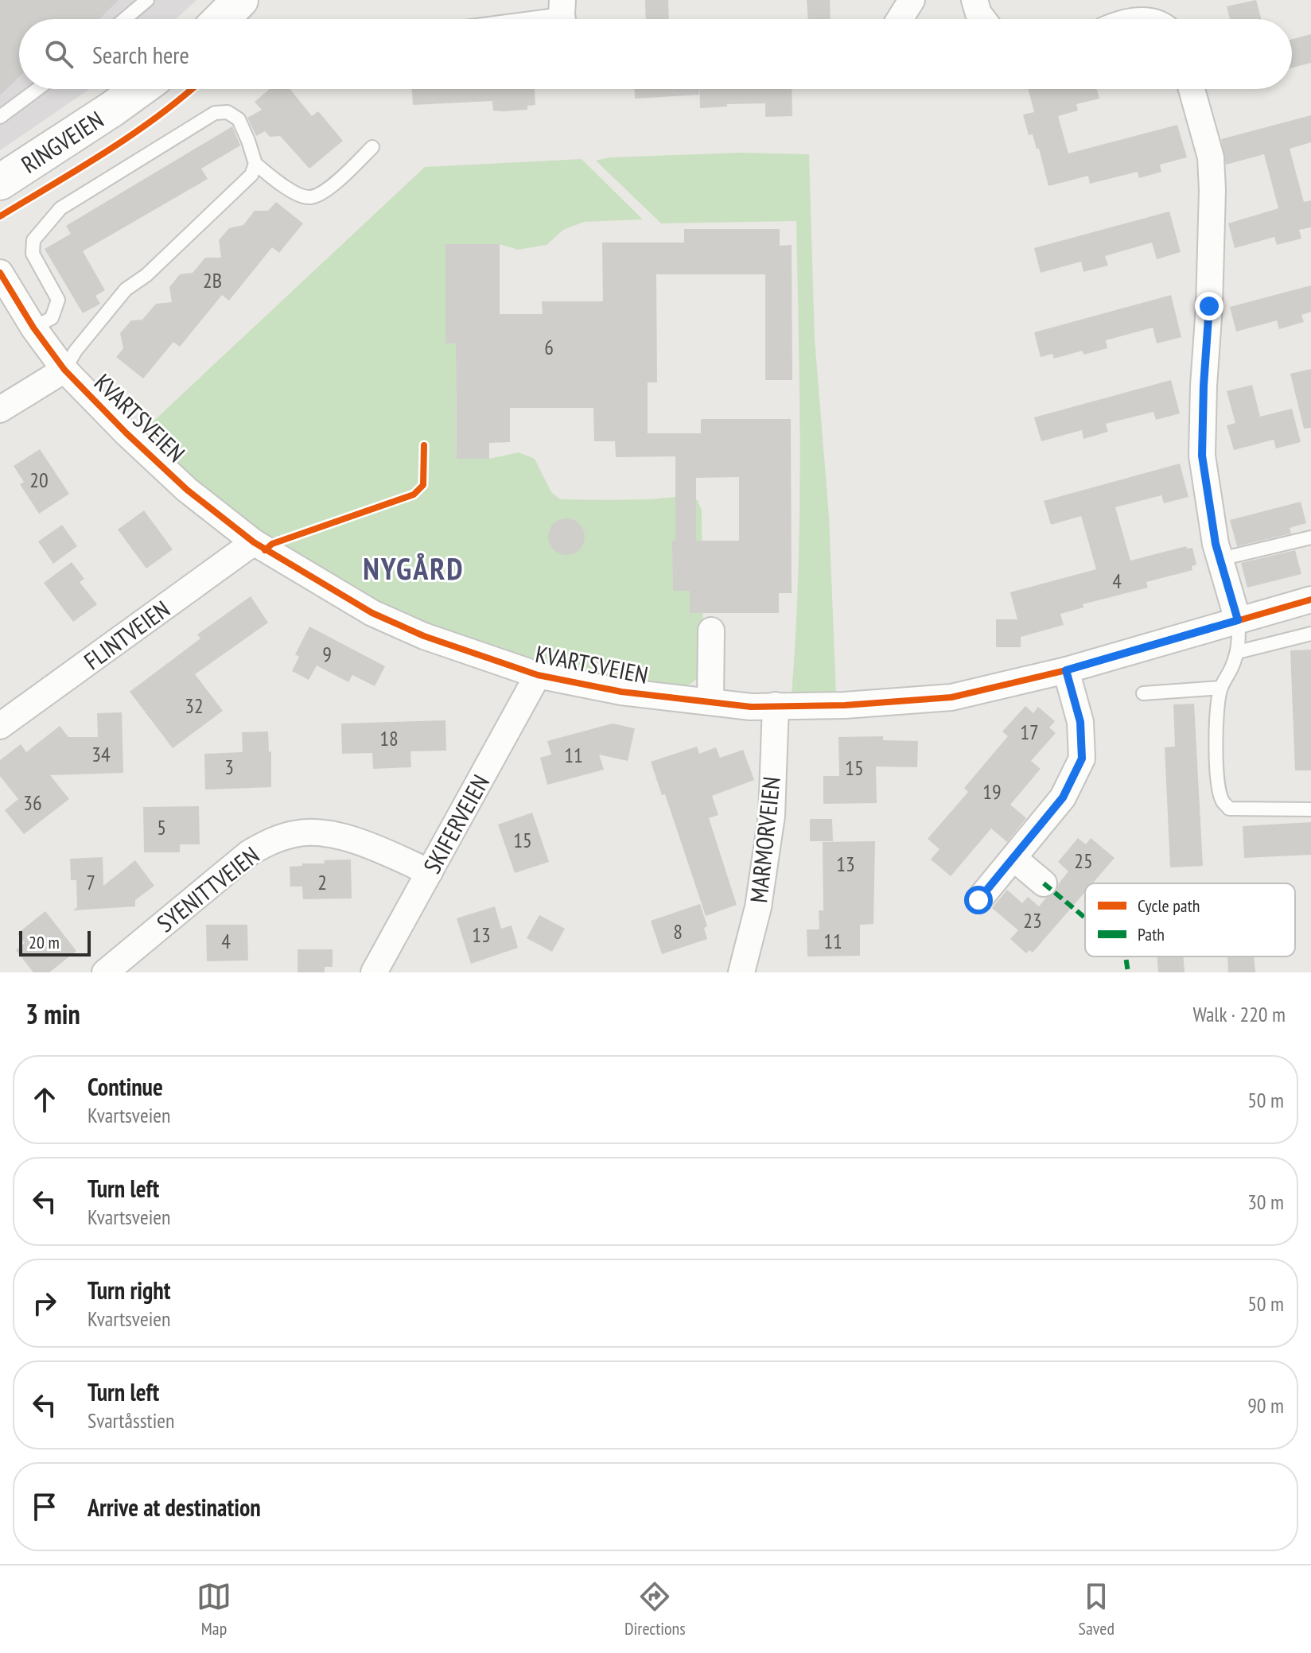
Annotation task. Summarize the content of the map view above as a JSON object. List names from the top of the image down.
{
  "streets": {
    "main road": ["RINGVEIEN"],
    "street": [
      "KVARTSVEIEN",
      "FLINTVEIEN",
      "SKIFERVEIEN",
      "MARMORVEIEN",
      "SYENITTVEIEN"
    ]
  },
  "crossings": [
    ["KVARTSVEIEN", "FLINTVEIEN"],
    ["KVARTSVEIEN", "SKIFERVEIEN"],
    ["KVARTSVEIEN", "MARMORVEIEN"],
    ["SKIFERVEIEN", "SYENITTVEIEN"]
  ],
  "districts": ["NYGÅRD"],
  "house_numbers": [
    "2B",
    "6",
    "20",
    "4",
    "9",
    "32",
    "17",
    "18",
    "34",
    "11",
    "3",
    "15",
    "19",
    "36",
    "5",
    "15",
    "25",
    "13",
    "7",
    "2",
    "23",
    "8",
    "13",
    "4",
    "11"
  ],
  "legend": ["Cycle path", "Path"],
  "scale_bar": "20 m",
  "page": {
    "search": "Search here",
    "scale": "20 m",
    "heading": ["3 min", "Walk · 220 m"],
    "list": [
      ["Continue", "Kvartsveien", "50 m"],
      ["Turn left", "Kvartsveien", "30 m"],
      ["Turn right", "Kvartsveien", "50 m"],
      ["Turn left", "Svartåsstien", "90 m"],
      "Arrive at destination"
    ],
    "nav": ["Map", "Directions", "Saved"]
  }
}
